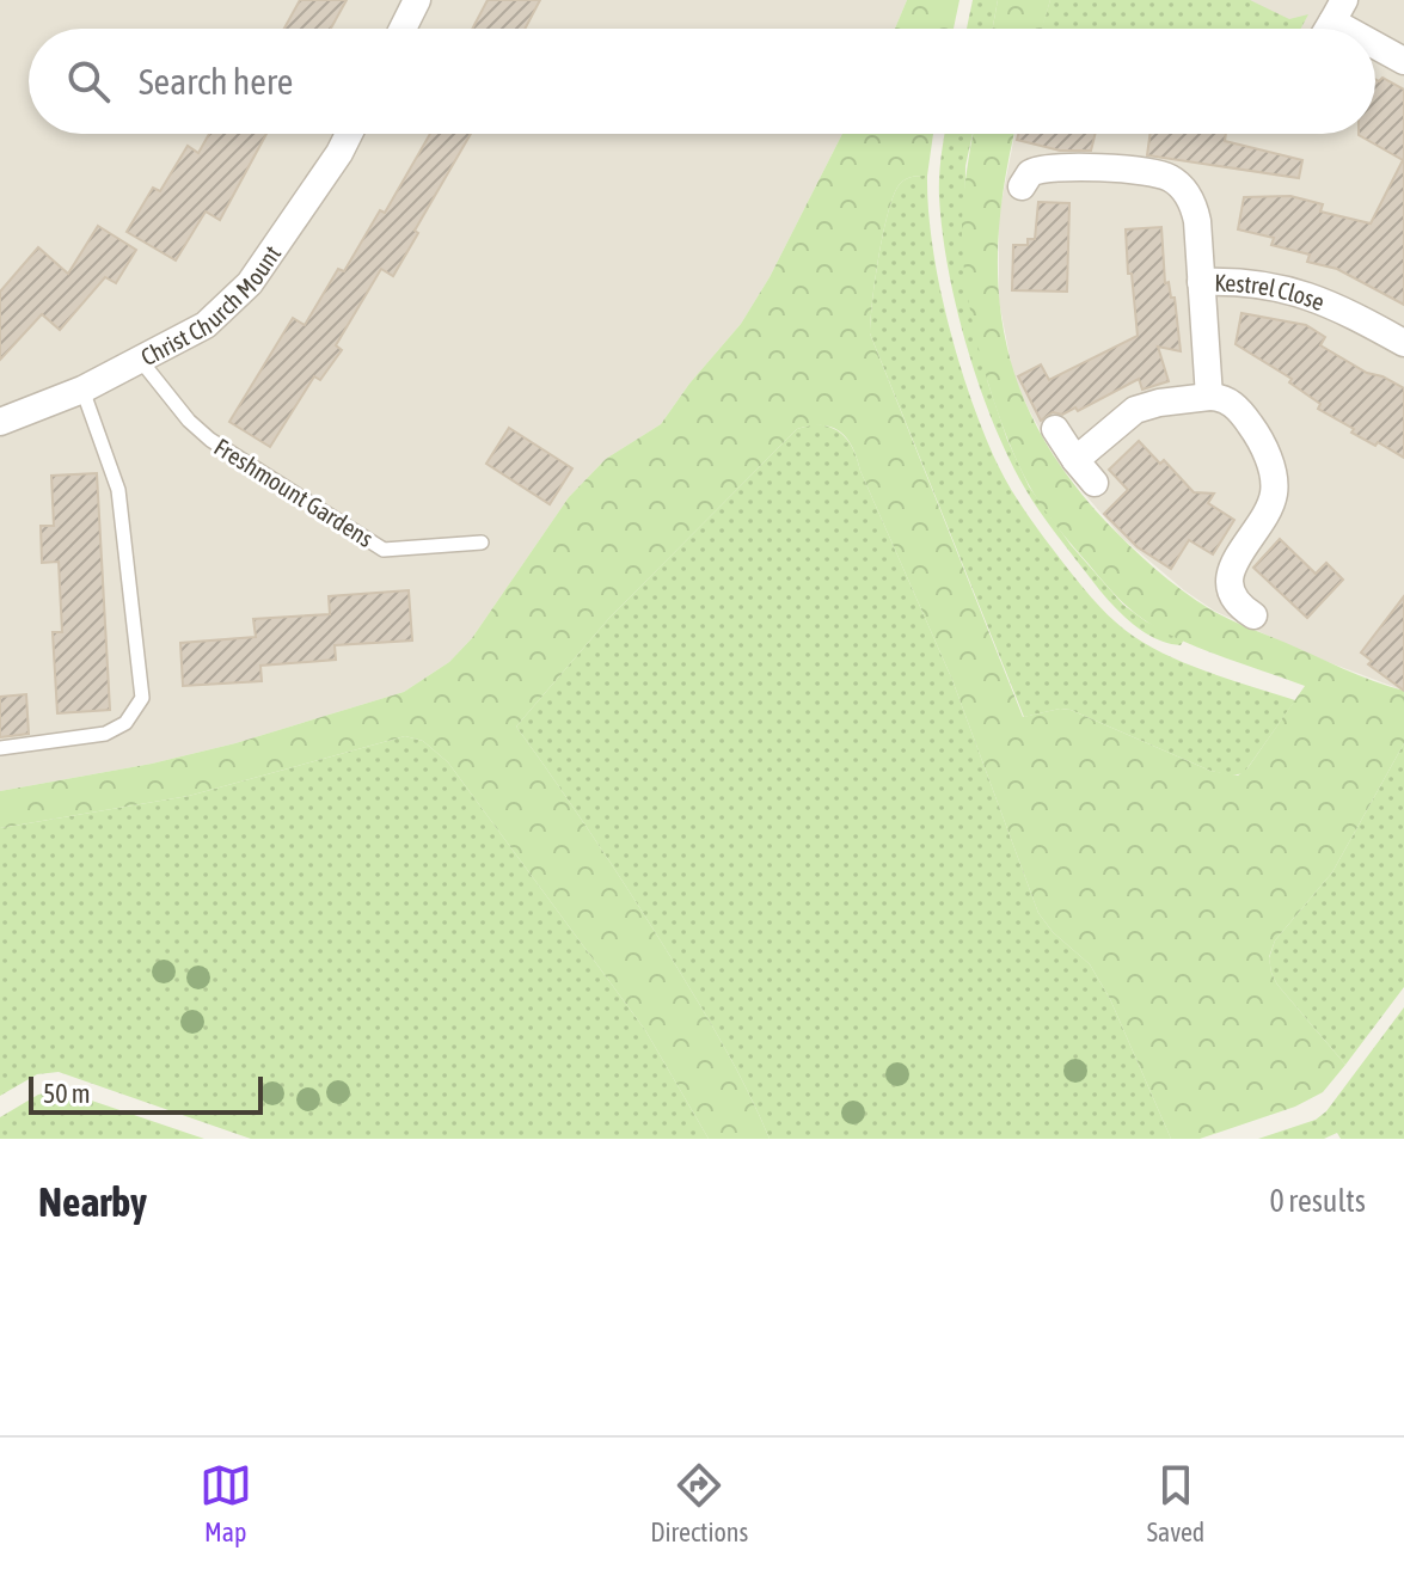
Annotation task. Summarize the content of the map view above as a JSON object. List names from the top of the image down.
{
  "streets": {
    "street": ["Kestrel Close", "Christ Church Mount"],
    "lane": ["Freshmount Gardens"]
  },
  "crossings": [
    ["Christ Church Mount", "Freshmount Gardens"]
  ],
  "scale_bar": "50 m",
  "page": {
    "search": "Search here",
    "scale": "50 m",
    "heading": ["Nearby", "0 results"],
    "nav": ["Map", "Directions", "Saved"]
  }
}
